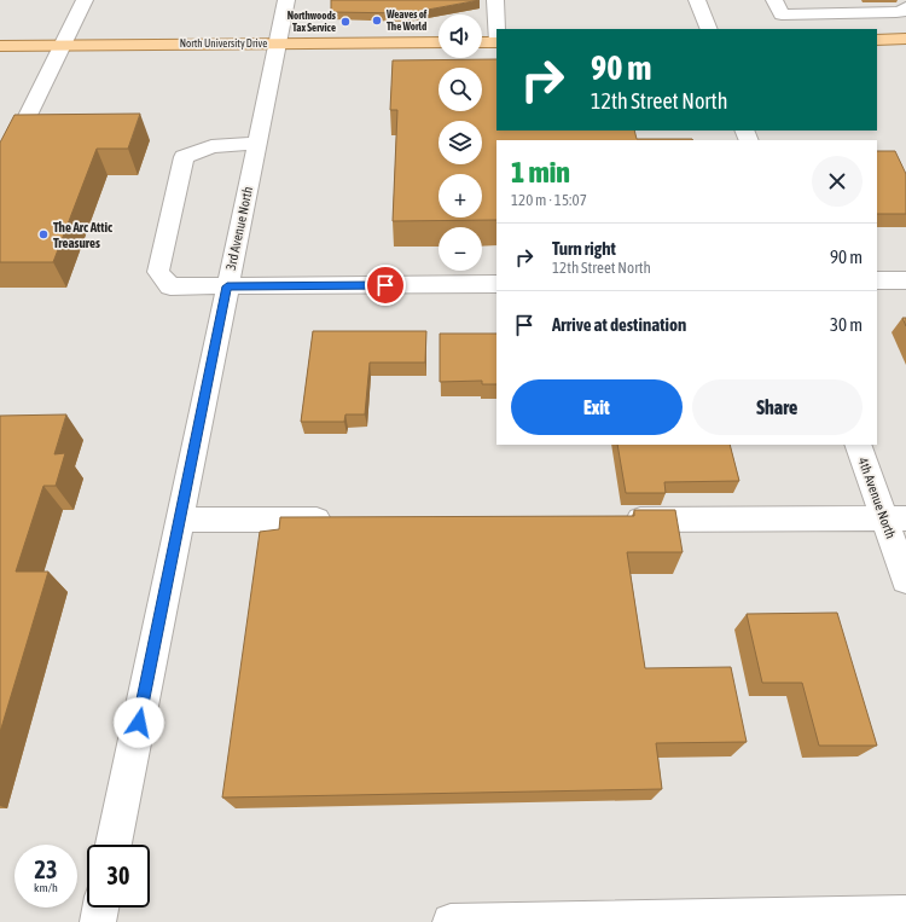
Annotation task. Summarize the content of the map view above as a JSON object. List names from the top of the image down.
{
  "streets": {
    "main road": ["North University Drive"],
    "street": ["3rd Avenue North", "4th Avenue North"]
  },
  "crossings": [
    ["North University Drive", "3rd Avenue North"]
  ],
  "places": ["Weaves of The World", "Northwoods Tax Service", "The Arc Attic Treasures"],
  "page": {
    "map_buttons": ["+", "−"],
    "turn": ["90 m", "12th Street North"],
    "heading": ["1 min", "120 m · 15:07"],
    "list": [
      {
        "name": "Turn right",
        "note": "12th Street North",
        "value": "90 m"
      },
      {
        "name": "Arrive at destination",
        "value": "30 m"
      }
    ],
    "buttons": ["Exit", "Share"],
    "speed": "23 km/h",
    "limit": "30"
  }
}
